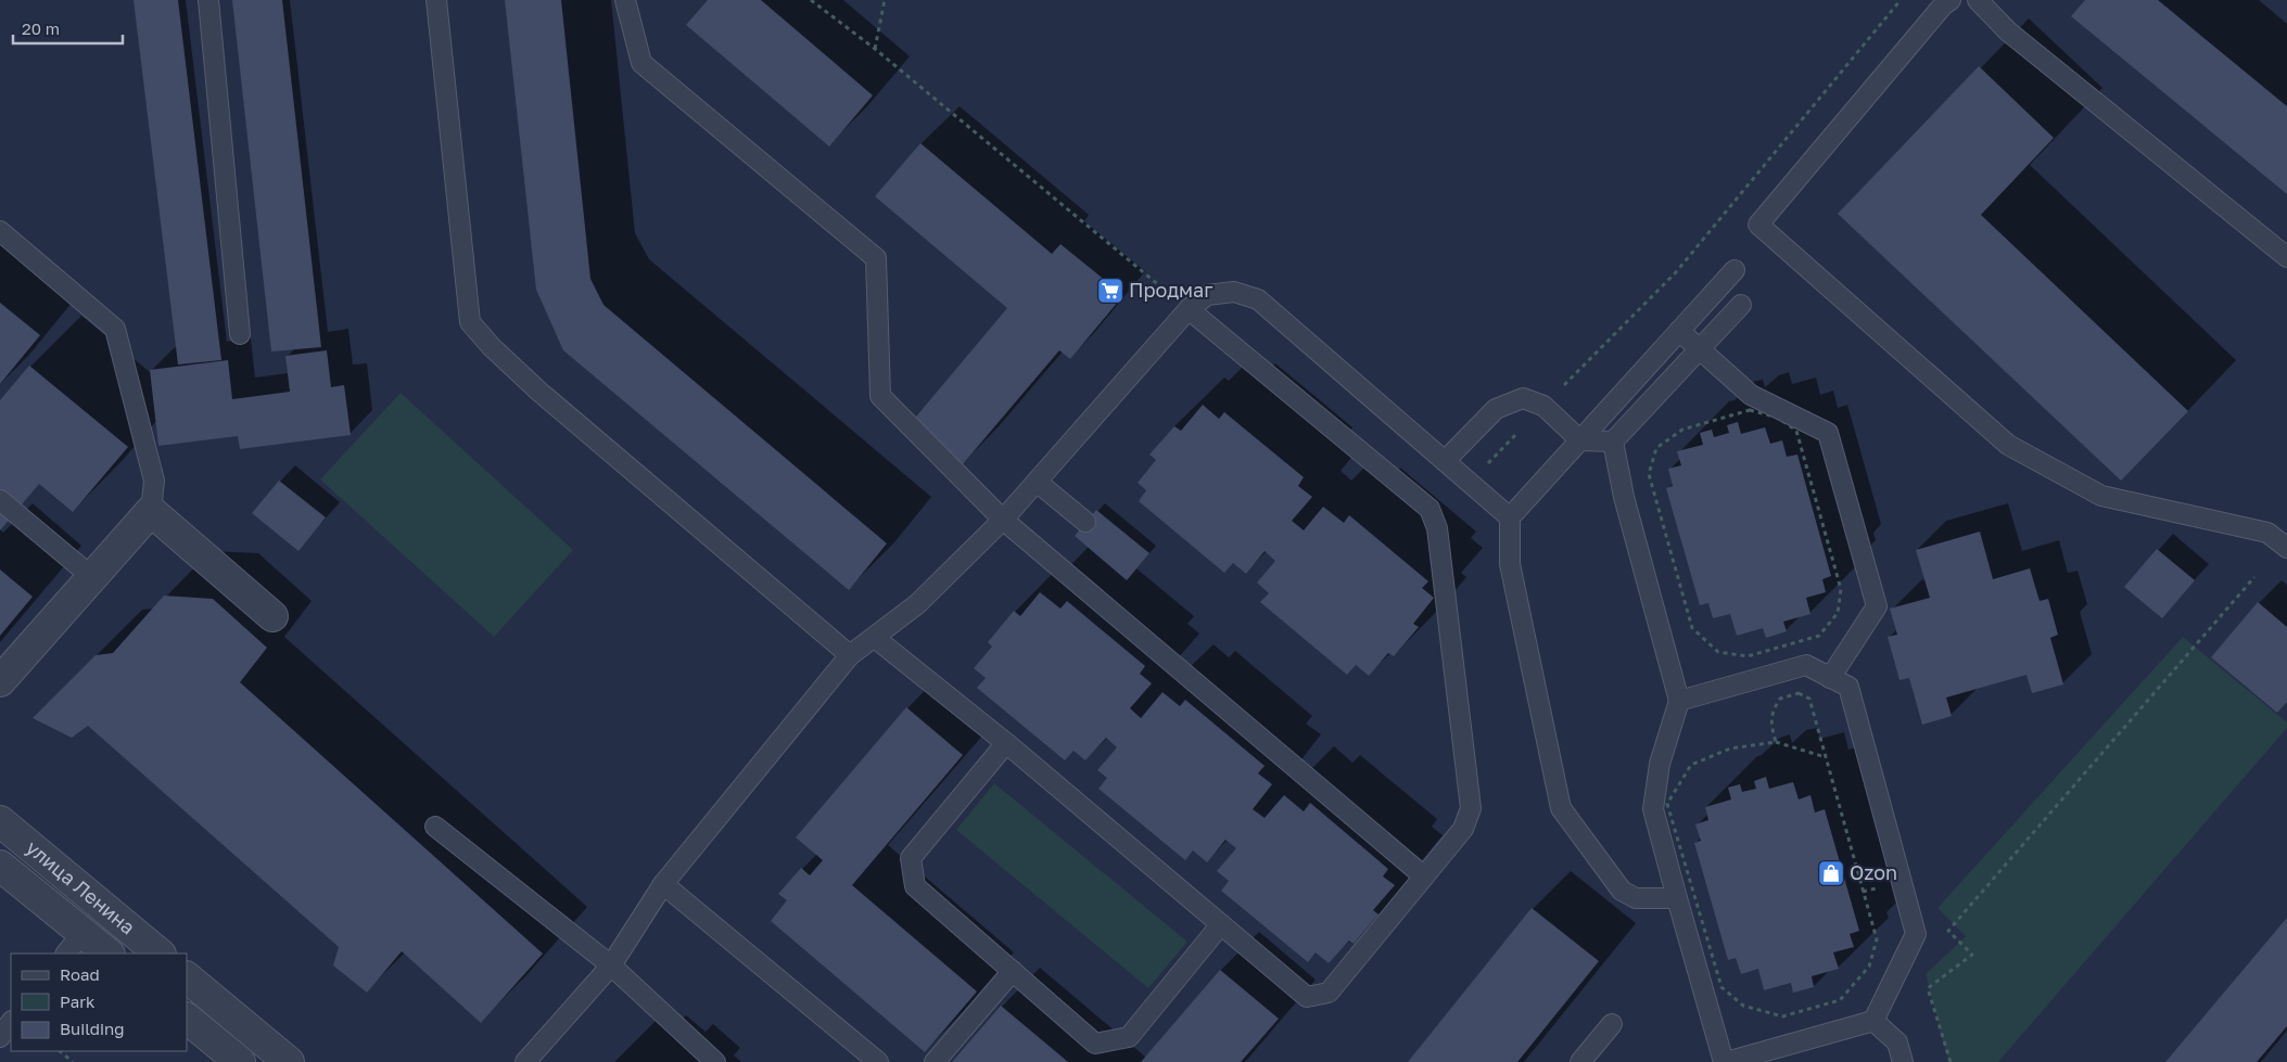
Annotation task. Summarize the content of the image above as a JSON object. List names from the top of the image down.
{
  "streets": {
    "street": ["улица Ленина"]
  },
  "places": {
    "supermarket": ["Продмаг"],
    "shop": ["Ozon"]
  },
  "legend": ["Road", "Park", "Building"],
  "scale_bar": "20 m"
}
